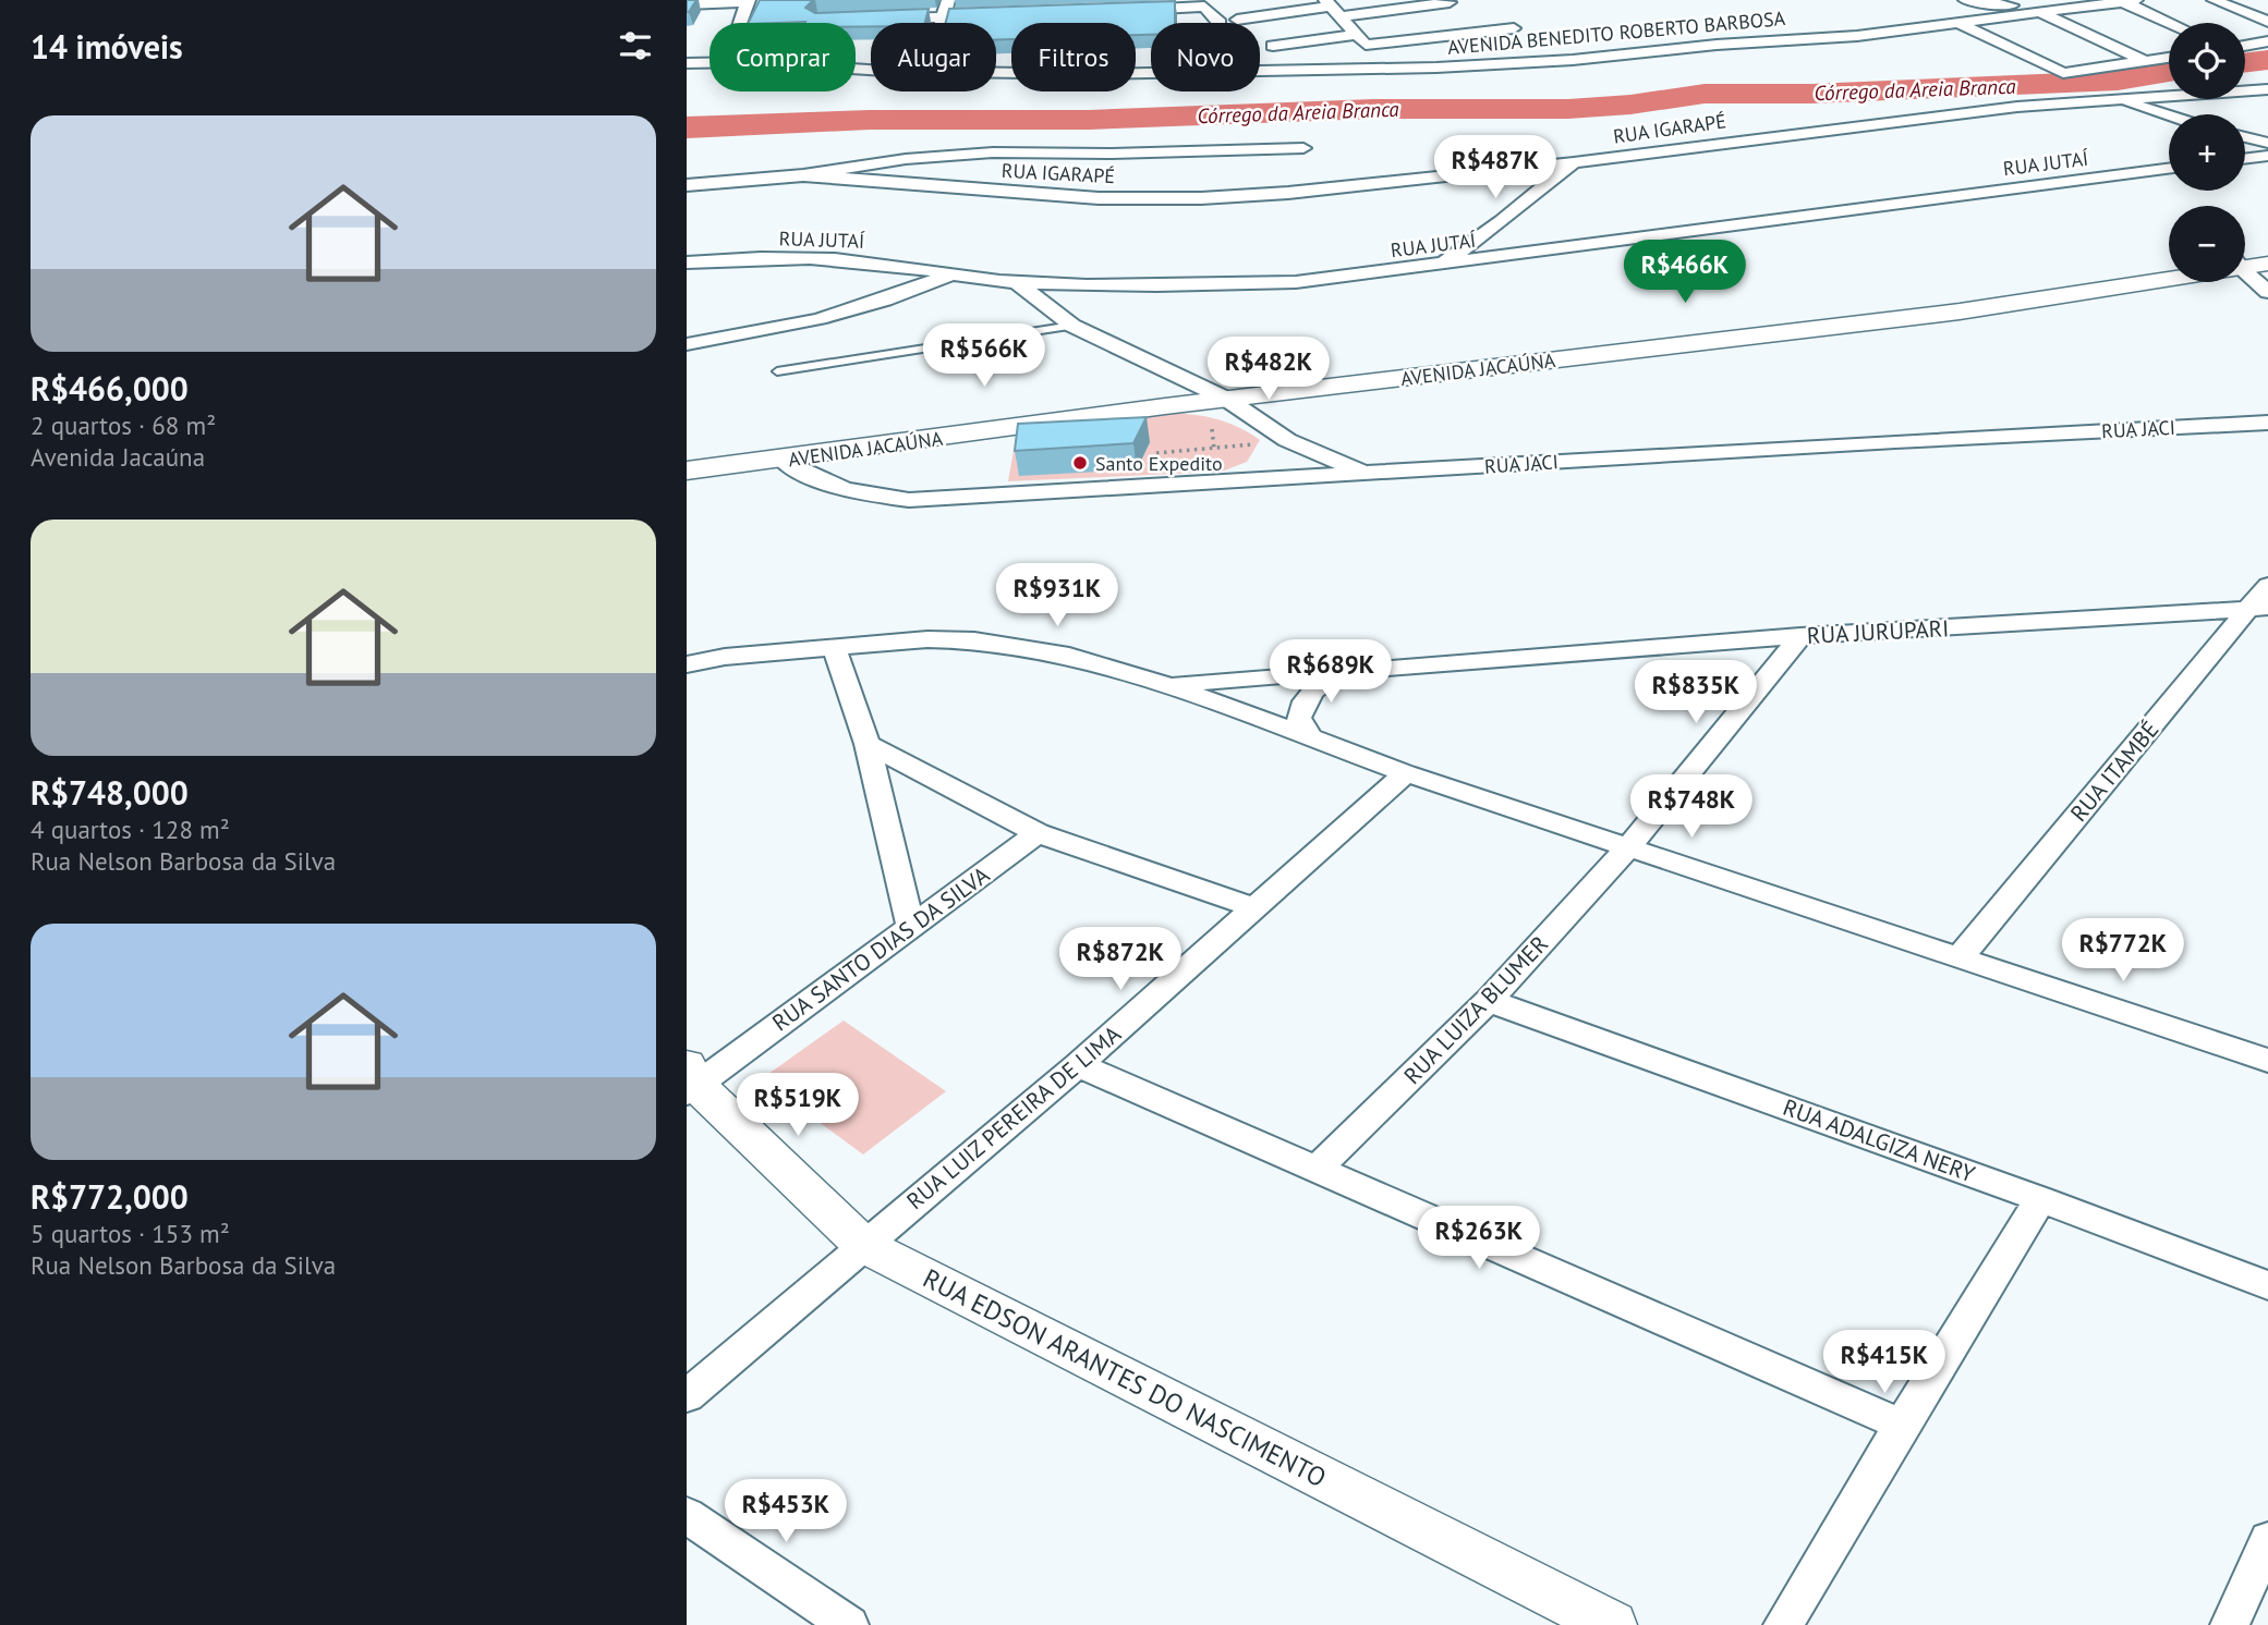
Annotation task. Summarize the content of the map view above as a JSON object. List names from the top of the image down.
{
  "streets": {
    "street": [
      "AVENIDA BENEDITO ROBERTO BARBOSA",
      "RUA IGARAPÉ",
      "RUA JUTAÍ",
      "AVENIDA JACAÚNA",
      "RUA JACI",
      "RUA JURUPARI",
      "RUA ITAMBÉ",
      "RUA SANTO DIAS DA SILVA",
      "RUA LUIZA BLUMER",
      "RUA LUIZ PEREIRA DE LIMA",
      "RUA ADALGIZA NERY",
      "RUA EDSON ARANTES DO NASCIMENTO"
    ]
  },
  "crossings": [
    ["AVENIDA JACAÚNA", "RUA JACI"],
    ["RUA JURUPARI", "RUA ITAMBÉ"],
    ["RUA JURUPARI", "RUA LUIZA BLUMER"],
    ["RUA SANTO DIAS DA SILVA", "RUA EDSON ARANTES DO NASCIMENTO"],
    ["RUA LUIZA BLUMER", "RUA ADALGIZA NERY"],
    ["RUA LUIZ PEREIRA DE LIMA", "RUA EDSON ARANTES DO NASCIMENTO"]
  ],
  "water": ["Córrego da Areia Branca"],
  "places": ["Santo Expedito"],
  "page": {
    "heading": "14 imóveis",
    "map_buttons": ["+", "−"],
    "chip": [
      "Comprar",
      "Alugar",
      "Filtros",
      "Novo"
    ],
    "list": [
      {
        "name": "R$466,000",
        "note": "2 quartos · 68 m² · Avenida Jacaúna"
      },
      {
        "name": "R$748,000",
        "note": "4 quartos · 128 m² · Rua Nelson Barbosa da Silva"
      },
      {
        "name": "R$772,000",
        "note": "5 quartos · 153 m² · Rua Nelson Barbosa da Silva"
      }
    ],
    "price": [
      "R$487K",
      "R$466K",
      "R$566K",
      "R$482K",
      "R$931K",
      "R$689K",
      "R$835K",
      "R$748K",
      "R$772K",
      "R$872K",
      "R$519K",
      "R$263K",
      "R$415K",
      "R$453K"
    ]
  }
}
